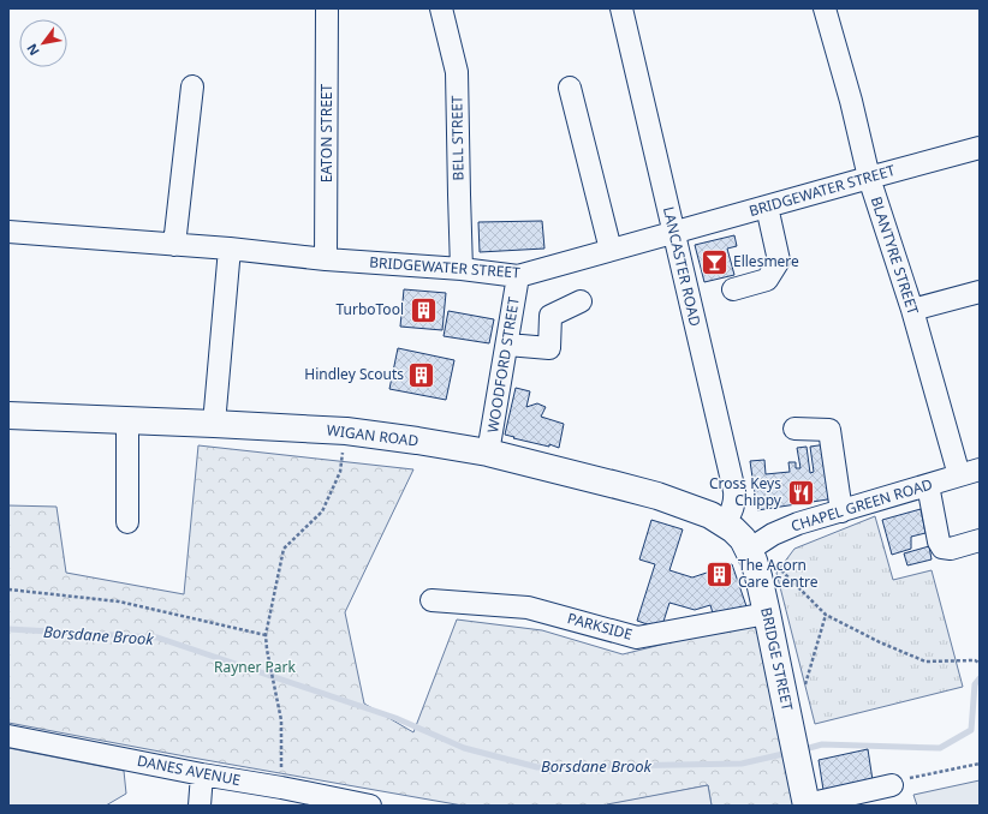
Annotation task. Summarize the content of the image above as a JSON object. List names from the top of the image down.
{
  "streets": {
    "highway": ["WIGAN ROAD", "BRIDGE STREET"],
    "street": [
      "EATON STREET",
      "BELL STREET",
      "BRIDGEWATER STREET",
      "BLANTYRE STREET",
      "LANCASTER ROAD",
      "WOODFORD STREET",
      "CHAPEL GREEN ROAD",
      "PARKSIDE",
      "DANES AVENUE"
    ]
  },
  "crossings": [
    ["EATON STREET", "BRIDGEWATER STREET"],
    ["BELL STREET", "BRIDGEWATER STREET"],
    ["BRIDGEWATER STREET", "BLANTYRE STREET"],
    ["BRIDGEWATER STREET", "LANCASTER ROAD"],
    ["BRIDGEWATER STREET", "WOODFORD STREET"],
    ["BLANTYRE STREET", "CHAPEL GREEN ROAD"],
    ["LANCASTER ROAD", "WIGAN ROAD"],
    ["LANCASTER ROAD", "BRIDGE STREET"],
    ["WOODFORD STREET", "WIGAN ROAD"],
    ["WIGAN ROAD", "BRIDGE STREET"],
    ["CHAPEL GREEN ROAD", "BRIDGE STREET"],
    ["PARKSIDE", "BRIDGE STREET"]
  ],
  "water": ["Borsdane Brook"],
  "parks": ["Rayner Park"],
  "places": {
    "bar": ["Ellesmere"],
    "building": ["TurboTool", "Hindley Scouts", "The Acorn Care Centre"],
    "restaurant": ["Cross Keys Chippy"]
  },
  "north": "bottom left"
}
